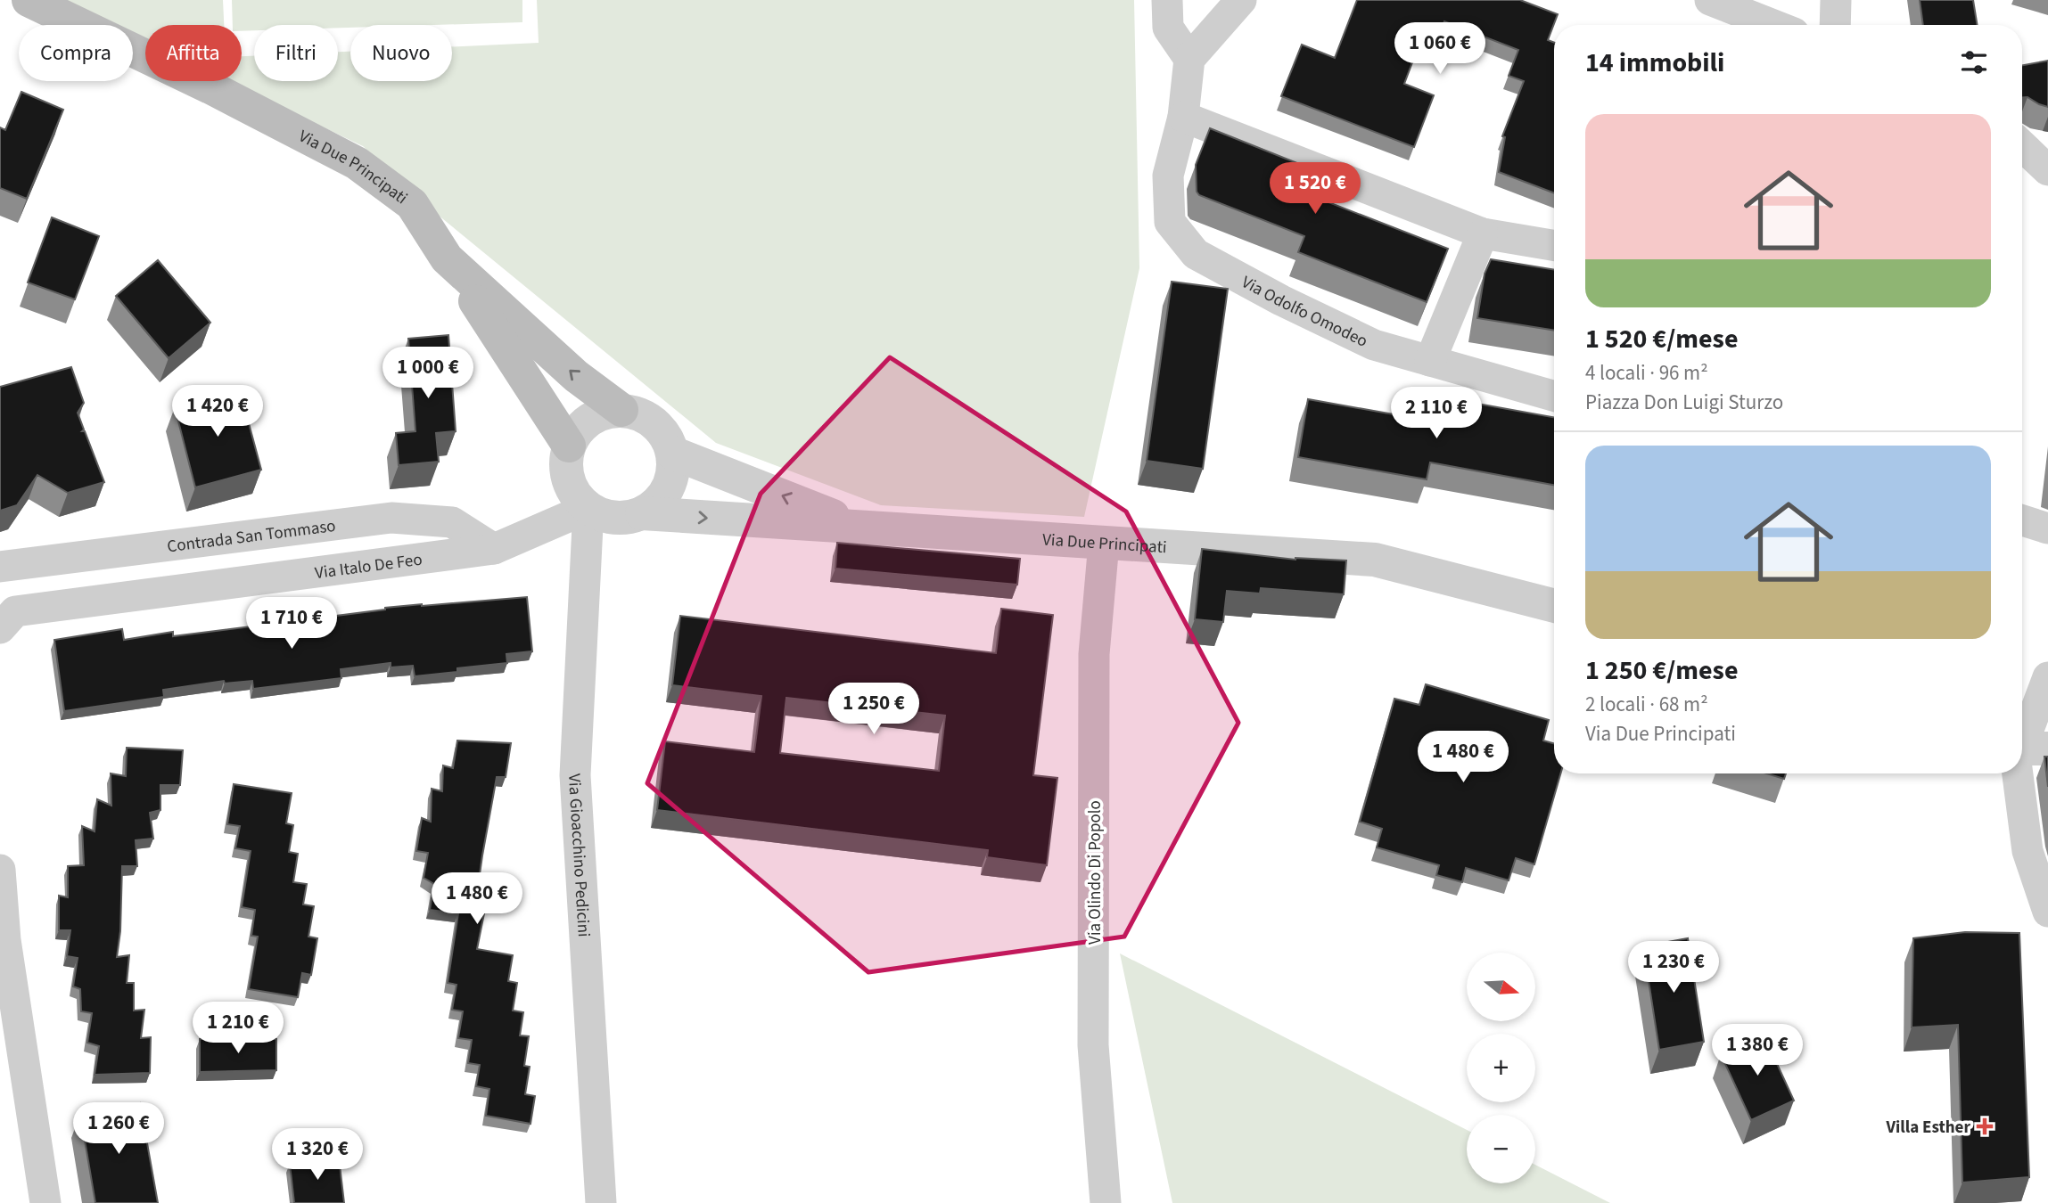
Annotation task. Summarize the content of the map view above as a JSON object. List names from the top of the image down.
{
  "streets": {
    "main road": ["Via Due Principati"],
    "street": [
      "Via Odolfo Omodeo",
      "Contrada San Tommaso",
      "Via Italo De Feo",
      "Via Gioacchino Pedicini",
      "Via Olindo Di Popolo"
    ]
  },
  "crossings": [
    ["Via Due Principati", "Via Italo De Feo"],
    ["Via Due Principati", "Via Gioacchino Pedicini"],
    ["Via Due Principati", "Via Olindo Di Popolo"],
    ["Contrada San Tommaso", "Via Italo De Feo"],
    ["Via Italo De Feo", "Via Gioacchino Pedicini"]
  ],
  "places": {
    "health": ["Villa Esther"]
  },
  "north": "right",
  "page": {
    "price": [
      "1 060 €",
      "1 520 €",
      "1 000 €",
      "1 420 €",
      "2 110 €",
      "1 710 €",
      "1 250 €",
      "1 480 €",
      "1 480 €",
      "1 230 €",
      "1 210 €",
      "1 380 €",
      "1 260 €",
      "1 320 €"
    ],
    "chip": [
      "Compra",
      "Affitta",
      "Filtri",
      "Nuovo"
    ],
    "heading": "14 immobili",
    "list": [
      {
        "name": "1 520 €/mese",
        "note": "4 locali · 96 m² · Piazza Don Luigi Sturzo"
      },
      {
        "name": "1 250 €/mese",
        "note": "2 locali · 68 m² · Via Due Principati"
      }
    ],
    "map_buttons": ["+", "−"]
  }
}
